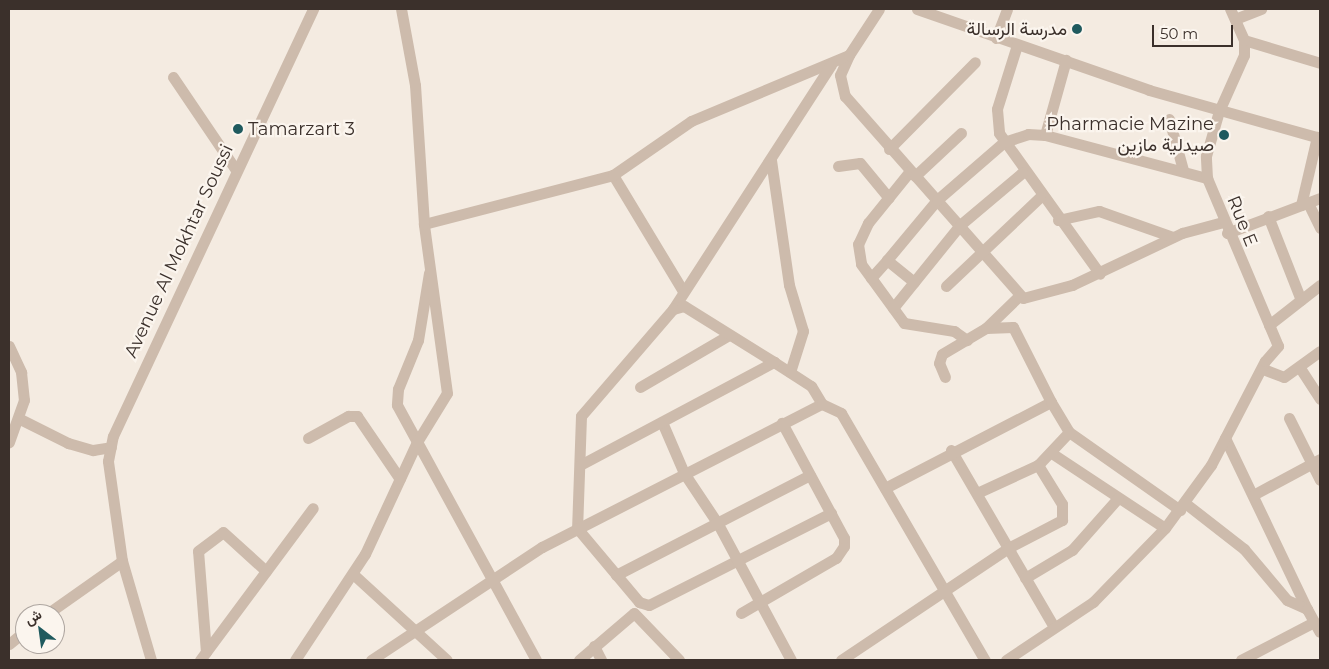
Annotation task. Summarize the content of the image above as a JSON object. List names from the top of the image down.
{
  "streets": {
    "street": ["Rue E", "Avenue Al Mokhtar Soussi"]
  },
  "places": ["مدرسة الرسالة", "Tamarzart 3", "Pharmacie Mazine صيدلية مازين"],
  "scale_bar": "50 m",
  "north": "top left"
}
